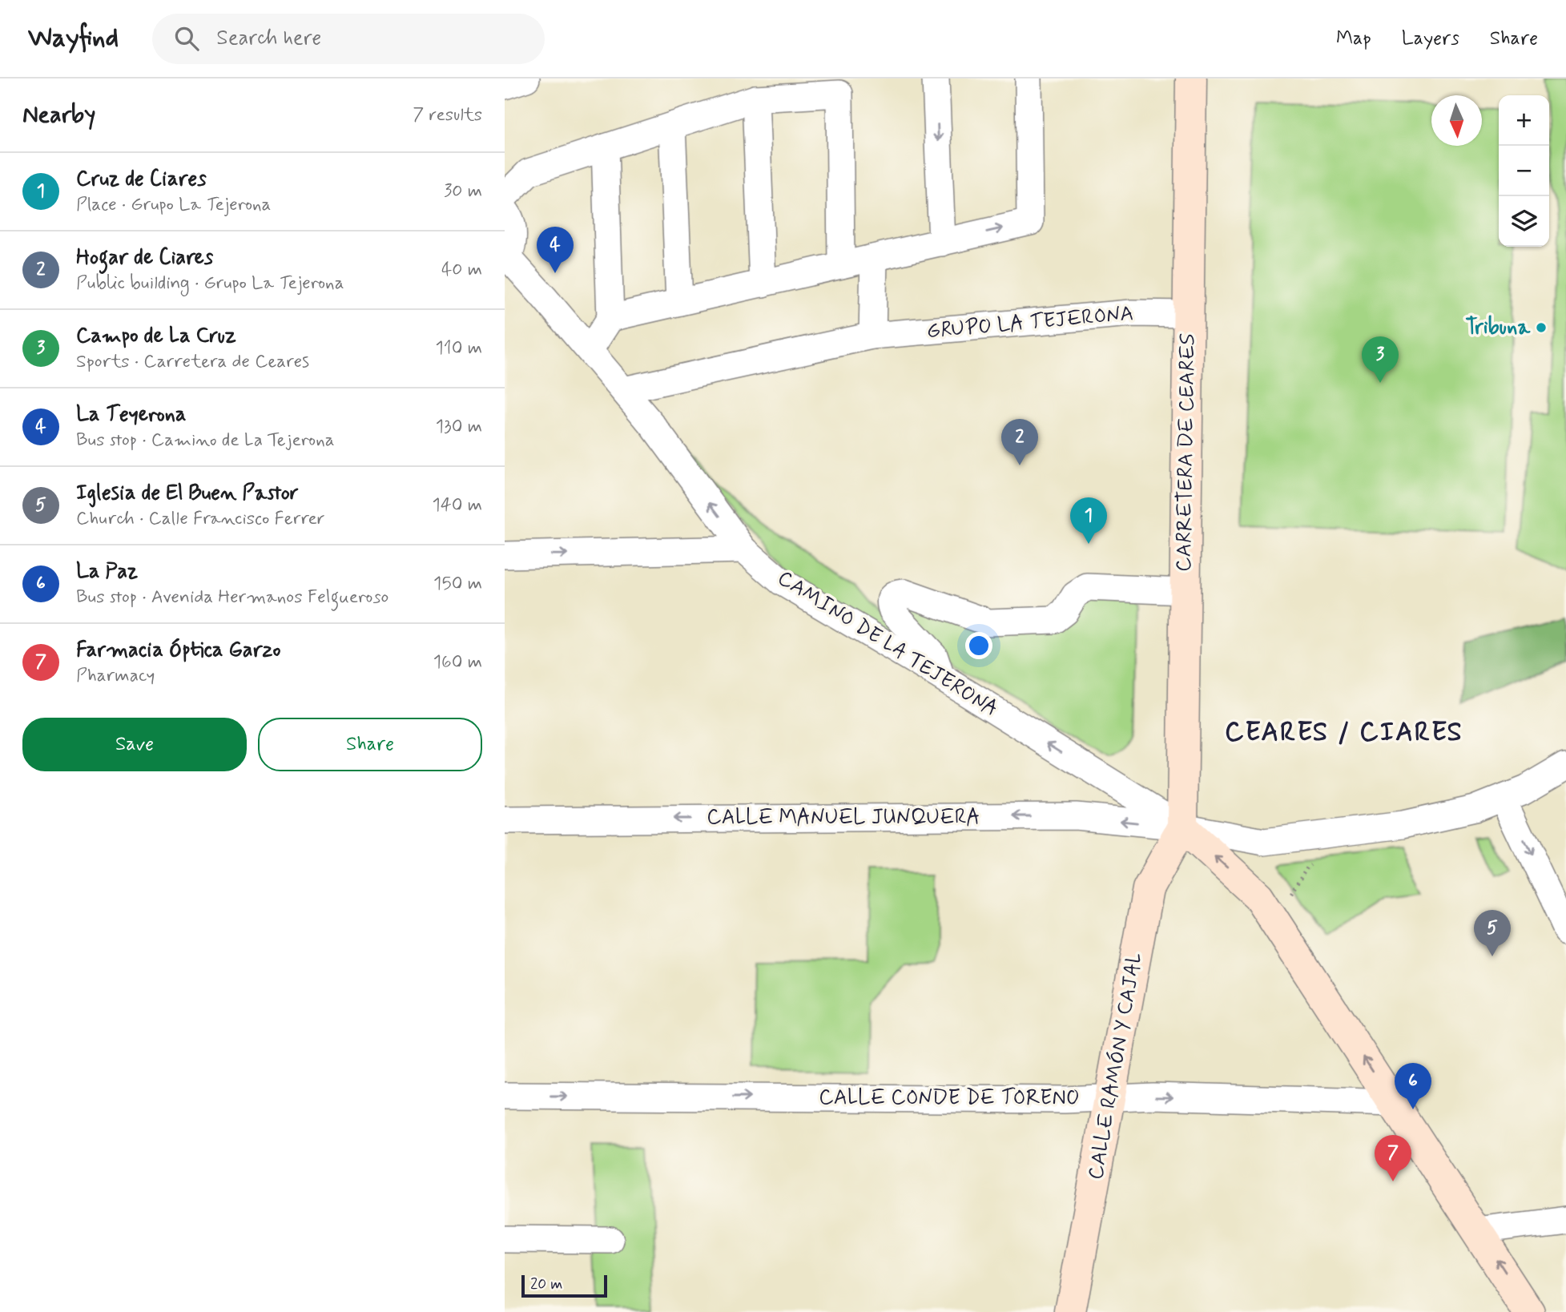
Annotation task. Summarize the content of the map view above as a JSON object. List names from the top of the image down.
{
  "streets": {
    "main road": ["CARRETERA DE CEARES", "CALLE RAMÓN Y CAJAL"],
    "street": [
      "GRUPO LA TEJERONA",
      "CAMINO DE LA TEJERONA",
      "CALLE MANUEL JUNQUERA",
      "CALLE CONDE DE TORENO"
    ]
  },
  "crossings": [
    ["GRUPO LA TEJERONA", "CARRETERA DE CEARES"],
    ["GRUPO LA TEJERONA", "CAMINO DE LA TEJERONA"],
    ["CARRETERA DE CEARES", "CAMINO DE LA TEJERONA"],
    ["CARRETERA DE CEARES", "CALLE MANUEL JUNQUERA"],
    ["CARRETERA DE CEARES", "CALLE RAMÓN Y CAJAL"],
    ["CAMINO DE LA TEJERONA", "CALLE MANUEL JUNQUERA"],
    ["CAMINO DE LA TEJERONA", "CALLE RAMÓN Y CAJAL"],
    ["CALLE MANUEL JUNQUERA", "CALLE RAMÓN Y CAJAL"],
    ["CALLE RAMÓN Y CAJAL", "CALLE CONDE DE TORENO"]
  ],
  "one_way": ["CAMINO DE LA TEJERONA", "CALLE MANUEL JUNQUERA", "CALLE CONDE DE TORENO"],
  "districts": ["CEARES / CIARES"],
  "places": ["Tribuna"],
  "scale_bar": "20 m",
  "north": "bottom",
  "page": {
    "header": "Wayfind",
    "search": "Search here",
    "nav": ["Map", "Layers", "Share"],
    "heading": ["Nearby", "7 results"],
    "map_buttons": ["+", "−"],
    "list": [
      {
        "mark": "1",
        "name": "Cruz de Ciares",
        "note": "Place · Grupo La Tejerona",
        "value": "30 m"
      },
      {
        "mark": "2",
        "name": "Hogar de Ciares",
        "note": "Public building · Grupo La Tejerona",
        "value": "40 m"
      },
      {
        "mark": "3",
        "name": "Campo de La Cruz",
        "note": "Sports · Carretera de Ceares",
        "value": "110 m"
      },
      {
        "mark": "4",
        "name": "La Teyerona",
        "note": "Bus stop · Camino de La Tejerona",
        "value": "130 m"
      },
      {
        "mark": "5",
        "name": "Iglesia de El Buen Pastor",
        "note": "Church · Calle Francisco Ferrer",
        "value": "140 m"
      },
      {
        "mark": "6",
        "name": "La Paz",
        "note": "Bus stop · Avenida Hermanos Felgueroso",
        "value": "150 m"
      },
      {
        "mark": "7",
        "name": "Farmacia Óptica Garzo",
        "note": "Pharmacy",
        "value": "160 m"
      }
    ],
    "pins": [
      "4",
      "3",
      "2",
      "1",
      "5",
      "6",
      "7"
    ],
    "buttons": ["Save", "Share"],
    "scale": "20 m"
  }
}
